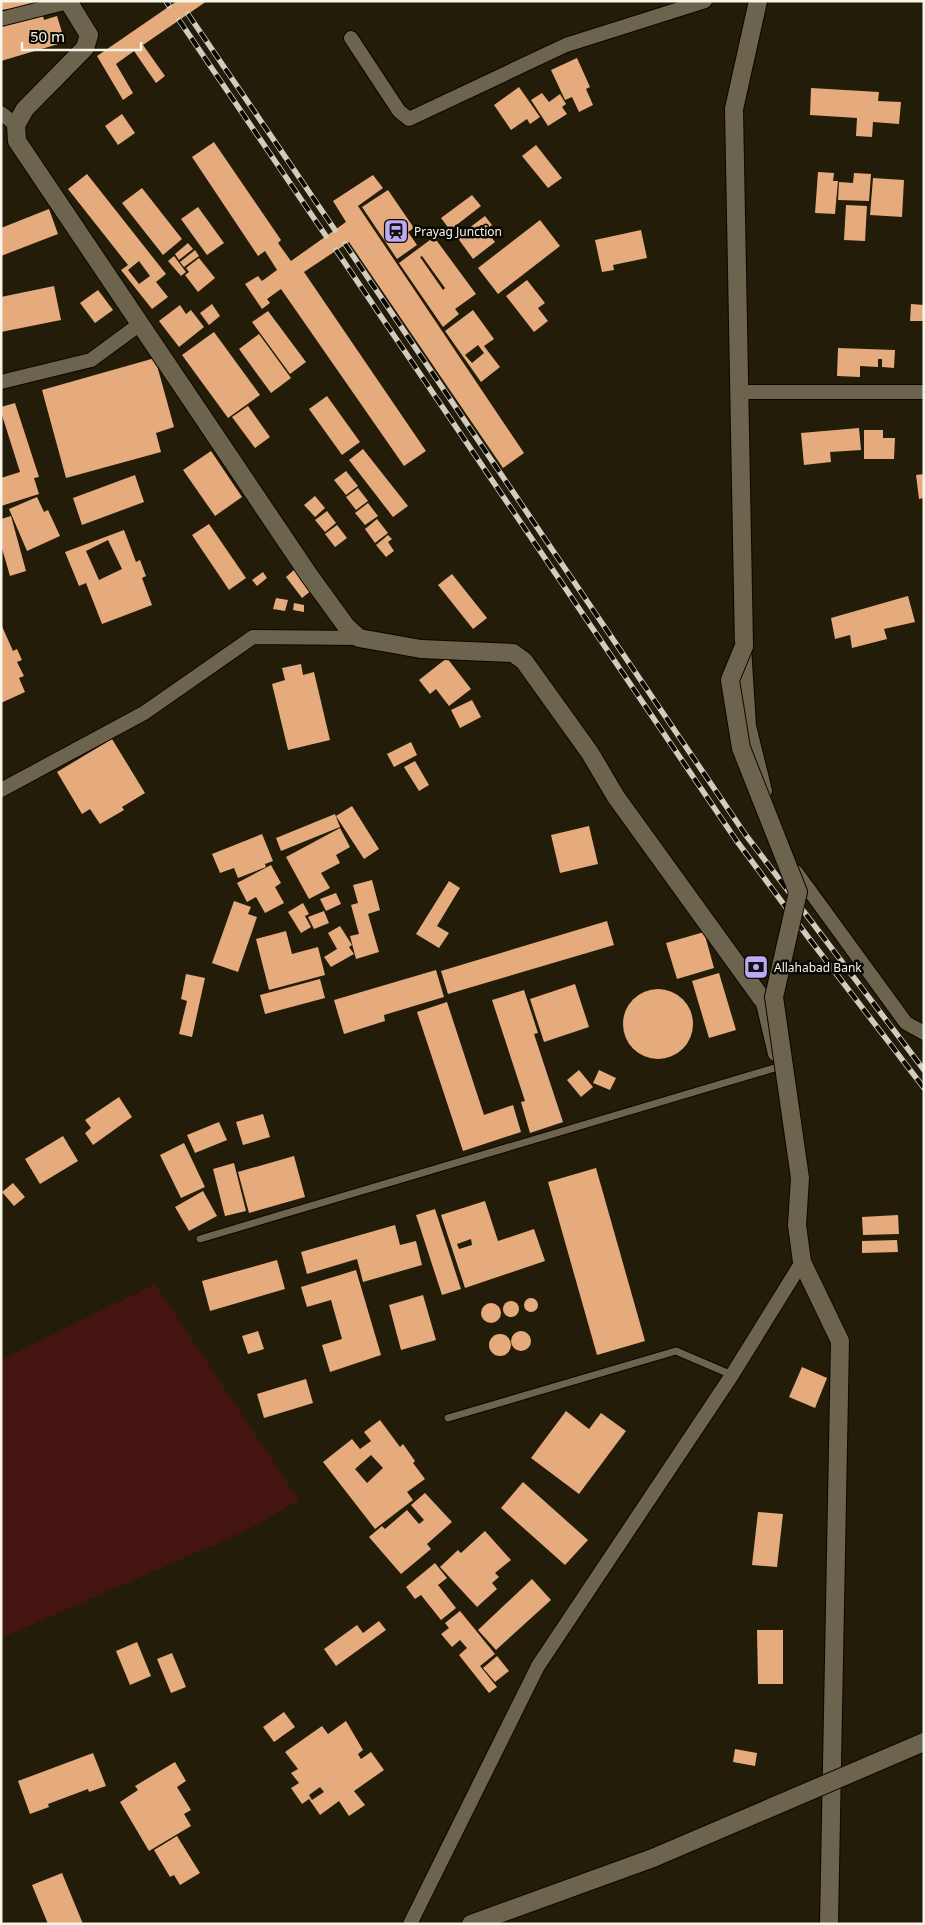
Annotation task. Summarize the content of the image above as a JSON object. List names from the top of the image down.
{
  "places": {
    "station": ["Prayag Junction"],
    "bank": ["Allahabad Bank"]
  },
  "scale_bar": "50 m"
}
